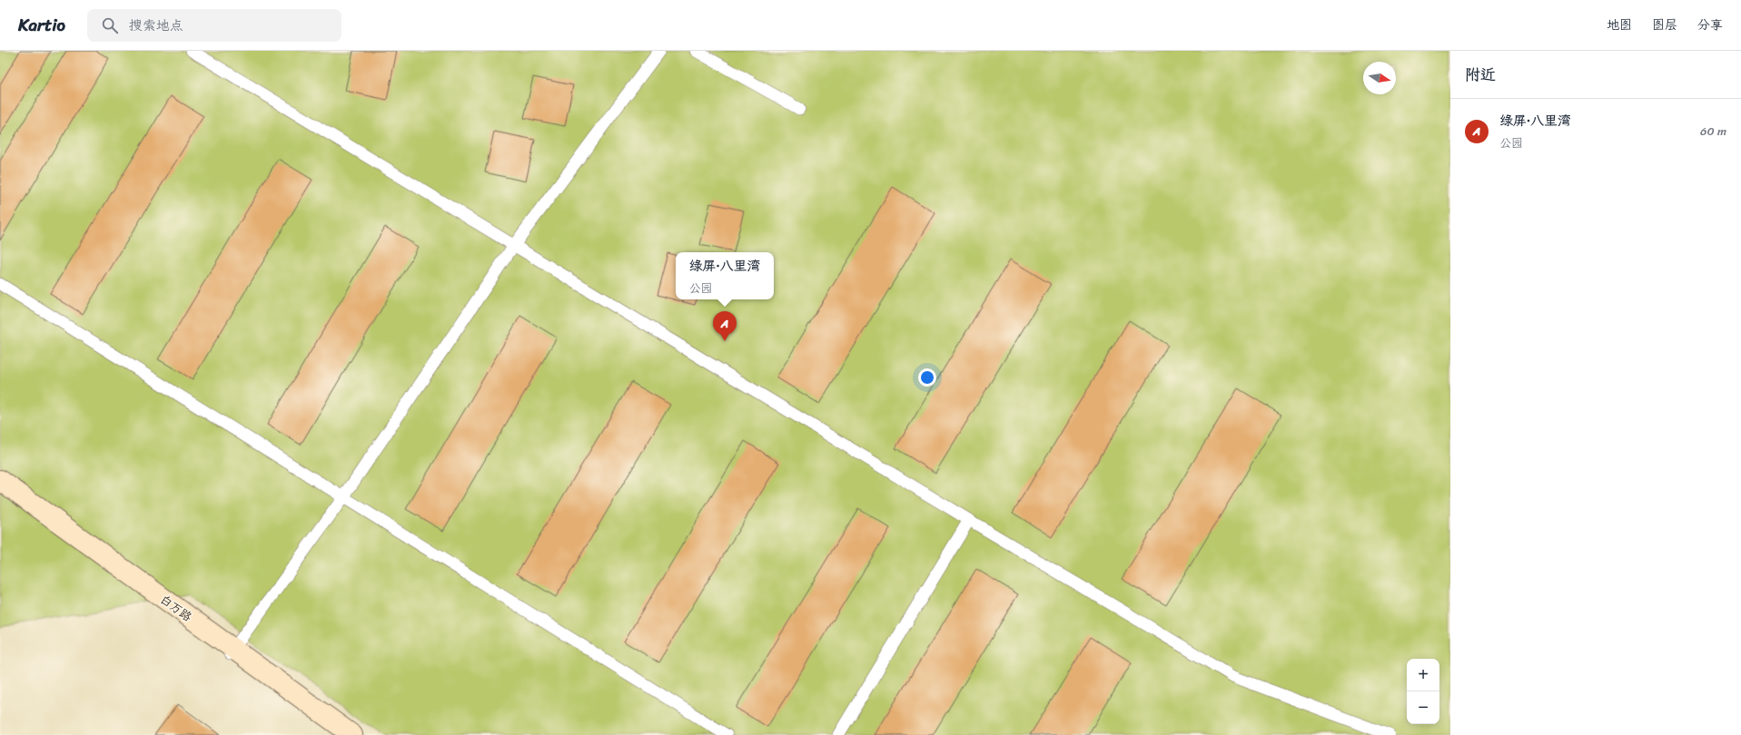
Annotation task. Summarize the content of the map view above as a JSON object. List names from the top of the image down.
{
  "streets": {
    "main road": ["白万路"]
  },
  "north": "right",
  "page": {
    "header": "Kartio",
    "search": "搜索地点",
    "nav": ["地图", "图层", "分享"],
    "heading": "附近",
    "list": [
      {
        "mark": "A",
        "name": "绿屏·八里湾",
        "note": "公园",
        "value": "60 m"
      }
    ],
    "popup": ["绿屏·八里湾", "公园"],
    "pins": "A",
    "map_buttons": ["+", "−"]
  }
}
